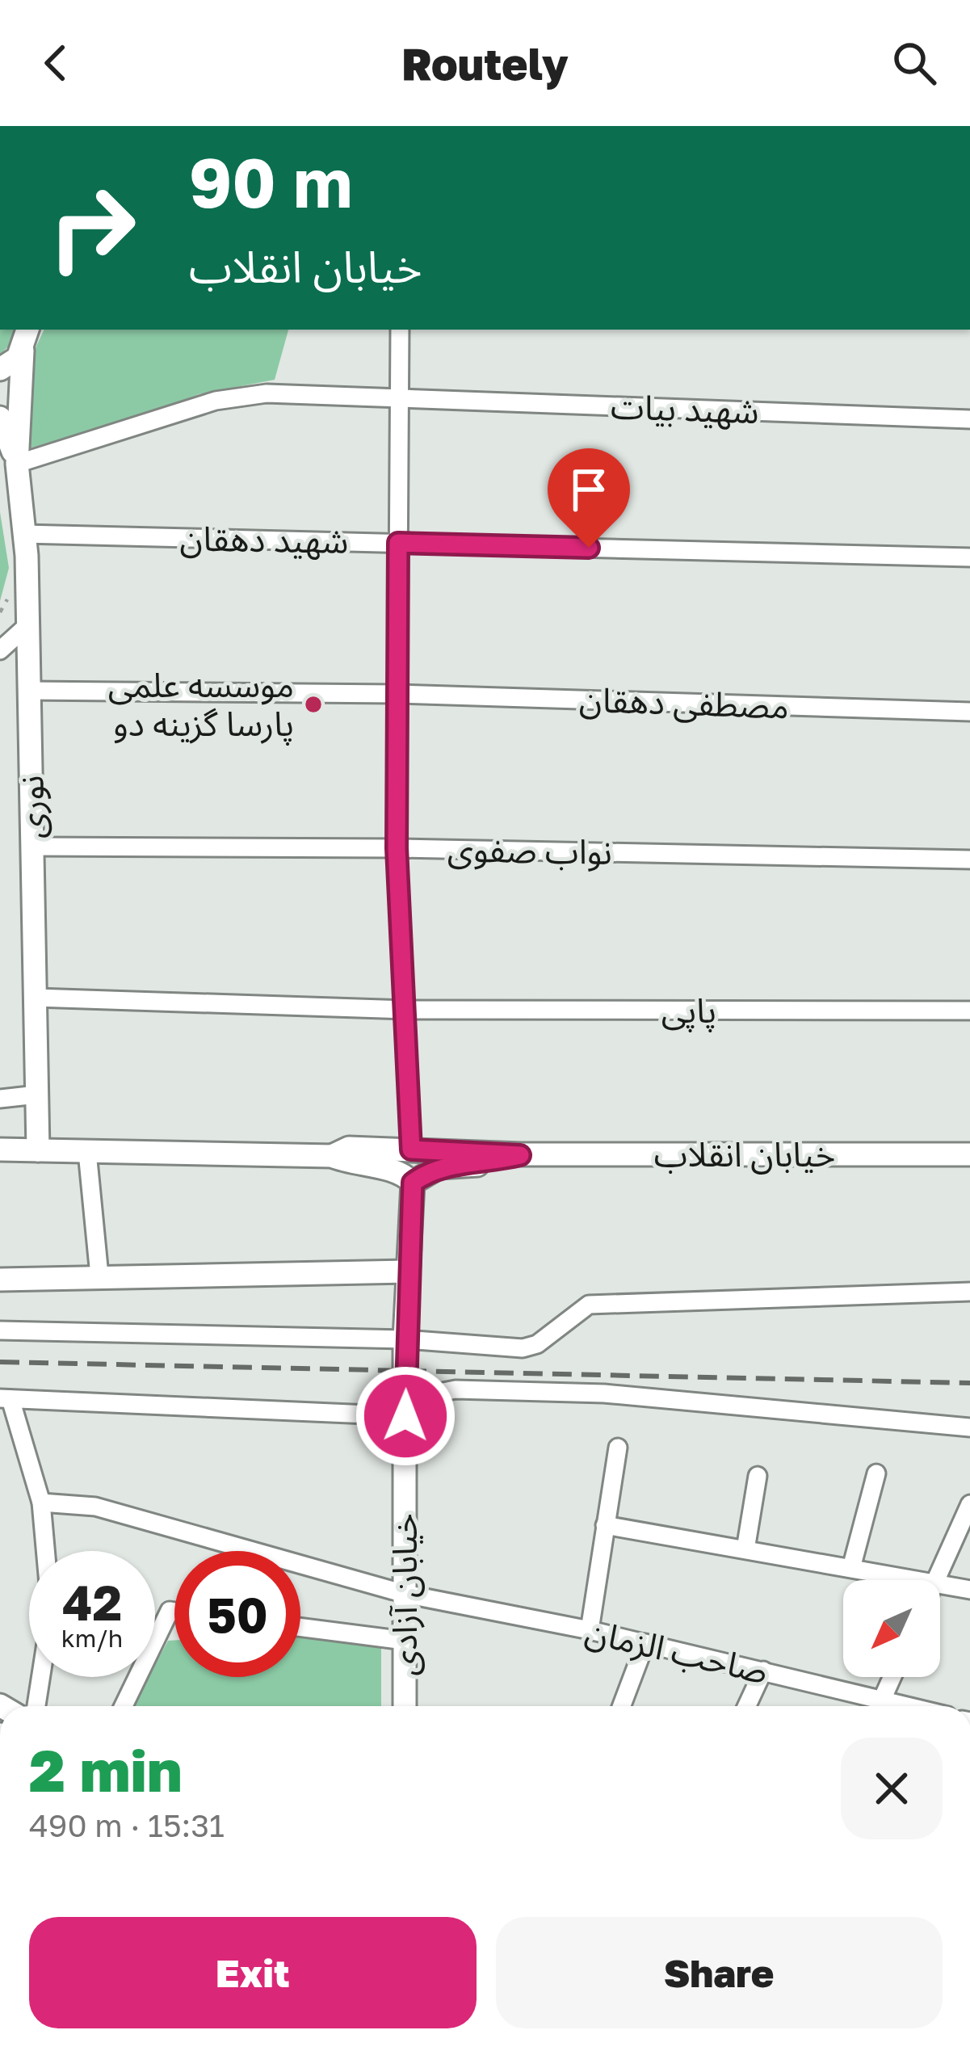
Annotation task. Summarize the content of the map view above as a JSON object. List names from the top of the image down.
{
  "streets": {
    "main road": ["نوری", "خیابان انقلاب", "خیابان آزادی"],
    "street": [
      "شهید بیات",
      "شهید دهقان",
      "مصطفی دهقان",
      "نواب صفوی",
      "پاپی",
      "صاحب الزمان"
    ]
  },
  "crossings": [
    ["شهید بیات", "نوری"],
    ["شهید دهقان", "نوری"],
    ["مصطفی دهقان", "نوری"],
    ["نوری", "نواب صفوی"],
    ["نوری", "پاپی"],
    ["نوری", "خیابان انقلاب"],
    ["خیابان انقلاب", "خیابان آزادی"],
    ["خیابان آزادی", "صاحب الزمان"]
  ],
  "places": ["موسسه علمی پارسا گزینه دو"],
  "north": "bottom left",
  "page": {
    "header": "Routely",
    "turn": ["90 m", "خیابان انقلاب"],
    "speed": "42 km/h",
    "limit": "50",
    "heading": ["2 min", "490 m · 15:31"],
    "buttons": ["Exit", "Share"]
  }
}
